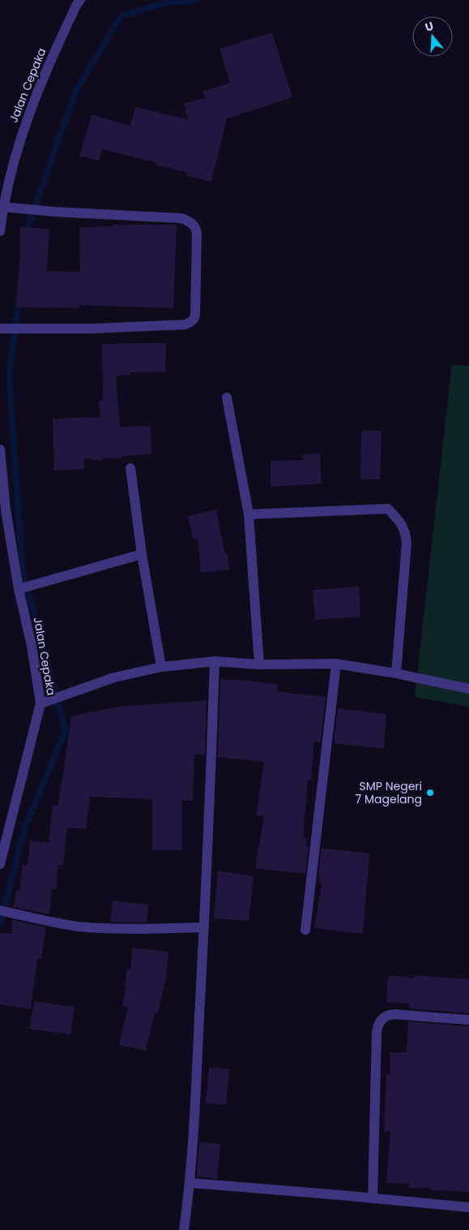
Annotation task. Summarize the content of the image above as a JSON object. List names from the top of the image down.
{
  "streets": {
    "street": ["Jalan Cepaka"]
  },
  "places": ["SMP Negeri 7 Magelang"],
  "north": "top"
}
